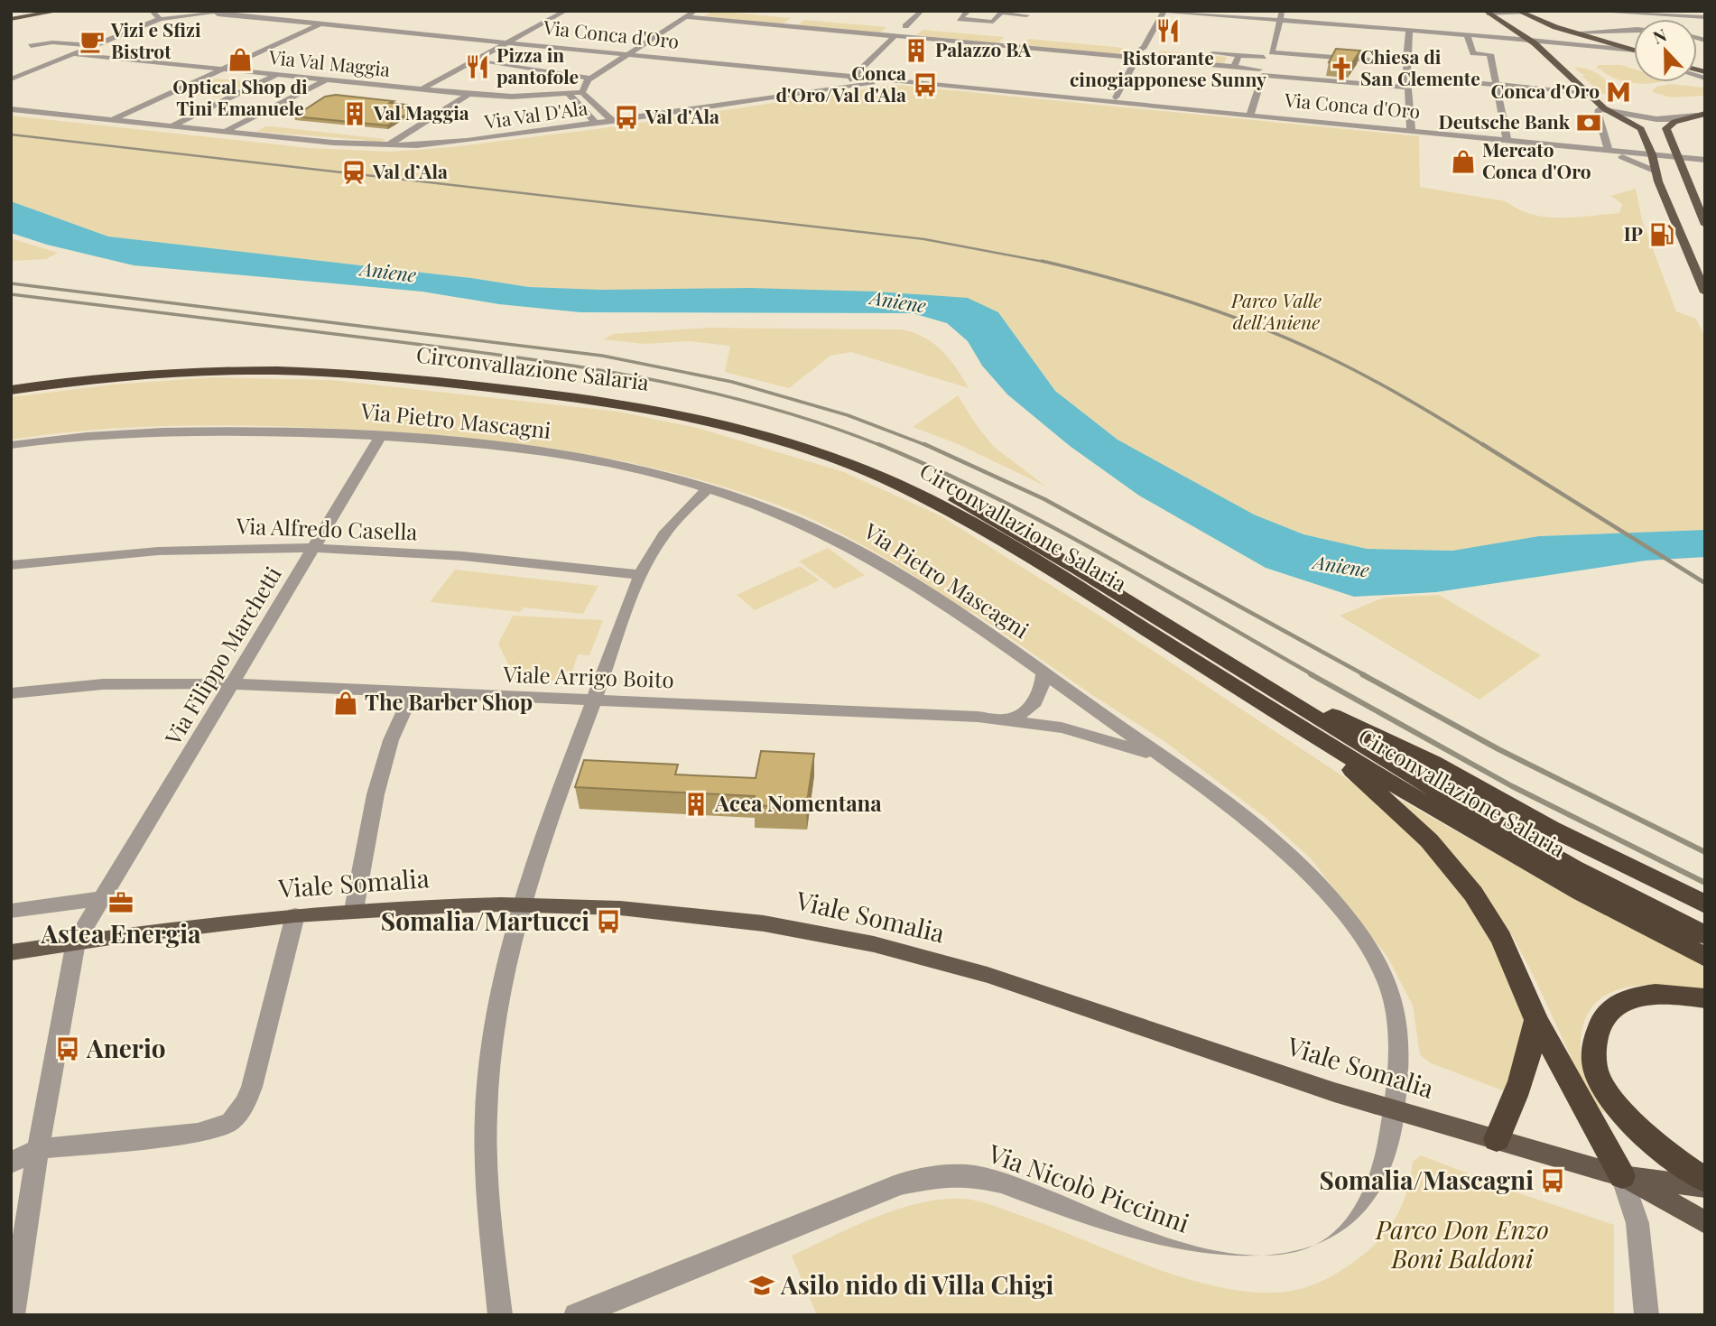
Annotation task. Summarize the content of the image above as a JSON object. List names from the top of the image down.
{
  "streets": {
    "highway": ["Circonvallazione Salaria"],
    "main road": ["Viale Somalia"],
    "street": [
      "Via Conca d'Oro",
      "Via Val Maggia",
      "Via Val D'Ala",
      "Via Pietro Mascagni",
      "Via Alfredo Casella",
      "Via Filippo Marchetti",
      "Viale Arrigo Boito",
      "Via Nicolò Piccinni"
    ]
  },
  "crossings": [
    ["Via Conca d'Oro", "Via Val Maggia"],
    ["Via Conca d'Oro", "Via Val D'Ala"],
    ["Via Pietro Mascagni", "Via Filippo Marchetti"],
    ["Via Pietro Mascagni", "Viale Arrigo Boito"],
    ["Via Pietro Mascagni", "Viale Somalia"],
    ["Via Pietro Mascagni", "Via Nicolò Piccinni"],
    ["Via Alfredo Casella", "Via Filippo Marchetti"],
    ["Via Filippo Marchetti", "Viale Arrigo Boito"],
    ["Via Filippo Marchetti", "Viale Somalia"],
    ["Viale Somalia", "Via Nicolò Piccinni"]
  ],
  "water": ["Aniene"],
  "parks": ["Parco Valle dell'Aniene", "Parco Don Enzo Boni Baldoni"],
  "places": {
    "restaurant": ["Ristorante cinogiapponese Sunny", "Pizza in pantofole"],
    "cafe": ["Vizi e Sfizi Bistrot"],
    "building": ["Palazzo BA", "Val Maggia", "Acea Nomentana"],
    "shop": ["Optical Shop di Tini Emanuele", "Mercato Conca d'Oro", "The Barber Shop"],
    "church": ["Chiesa di San Clemente"],
    "bus stop": [
      "Conca d'Oro/Val d'Ala",
      "Val d'Ala",
      "Somalia/Martucci",
      "Anerio",
      "Somalia/Mascagni"
    ],
    "metro station": ["Conca d'Oro"],
    "bank": ["Deutsche Bank"],
    "station": ["Val d’Ala"],
    "fuel station": ["IP"],
    "office": ["Astea Energia"],
    "school or university": ["Asilo nido di Villa Chigi"]
  },
  "north": "top"
}
